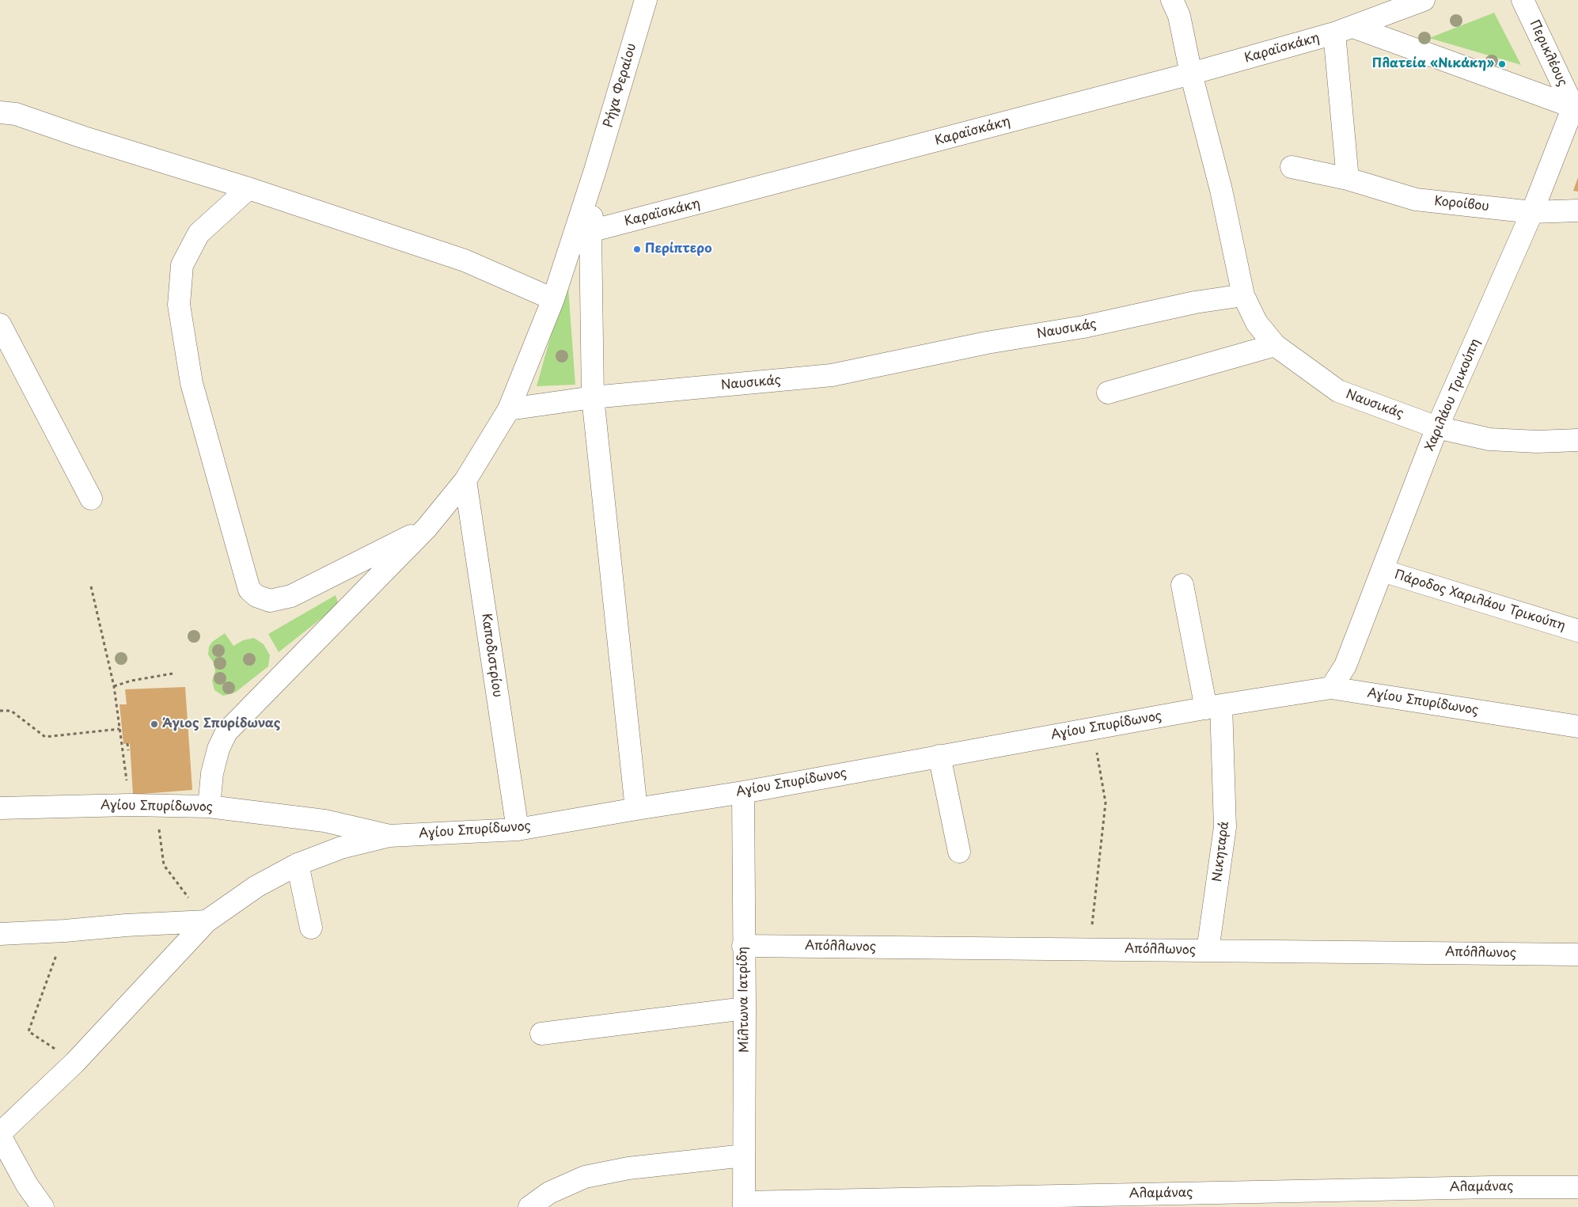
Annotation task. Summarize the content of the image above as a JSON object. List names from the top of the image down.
{
  "streets": {
    "street": [
      "Καραϊσκάκη",
      "Περικλέους",
      "Ρήγα Φεραίου",
      "Κοροίβου",
      "Ναυσικάς",
      "Χαριλάου Τρικούπη",
      "Πάροδος Χαριλάου Τρικούπη",
      "Καποδιστρίου",
      "Αγίου Σπυρίδωνος",
      "Νικηταρά",
      "Απόλλωνος",
      "Μίλτωνα Ιατρίδη",
      "Αλαμάνας"
    ]
  },
  "crossings": [
    ["Περικλέους", "Χαριλάου Τρικούπη"],
    ["Κοροίβου", "Χαριλάου Τρικούπη"],
    ["Ναυσικάς", "Χαριλάου Τρικούπη"],
    ["Χαριλάου Τρικούπη", "Πάροδος Χαριλάου Τρικούπη"],
    ["Χαριλάου Τρικούπη", "Αγίου Σπυρίδωνος"],
    ["Καποδιστρίου", "Αγίου Σπυρίδωνος"],
    ["Αγίου Σπυρίδωνος", "Νικηταρά"],
    ["Αγίου Σπυρίδωνος", "Μίλτωνα Ιατρίδη"],
    ["Νικηταρά", "Απόλλωνος"],
    ["Απόλλωνος", "Μίλτωνα Ιατρίδη"],
    ["Μίλτωνα Ιατρίδη", "Αλαμάνας"]
  ],
  "places": ["Πλατεία «Νικάκη»", "Περίπτερο", "Άγιος Σπυρίδωνας"]
}
